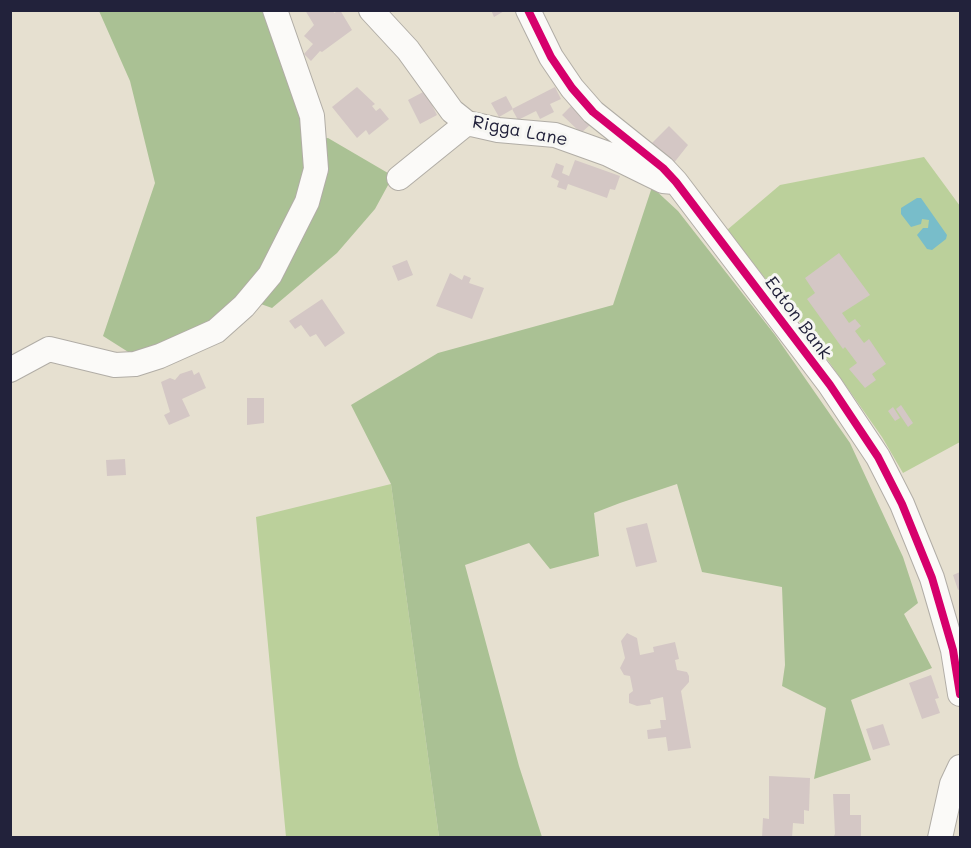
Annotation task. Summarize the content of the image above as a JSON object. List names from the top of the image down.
{
  "streets": {
    "street": ["Rigga Lane", "Eaton Bank"]
  },
  "crossings": [
    ["Rigga Lane", "Eaton Bank"]
  ]
}
